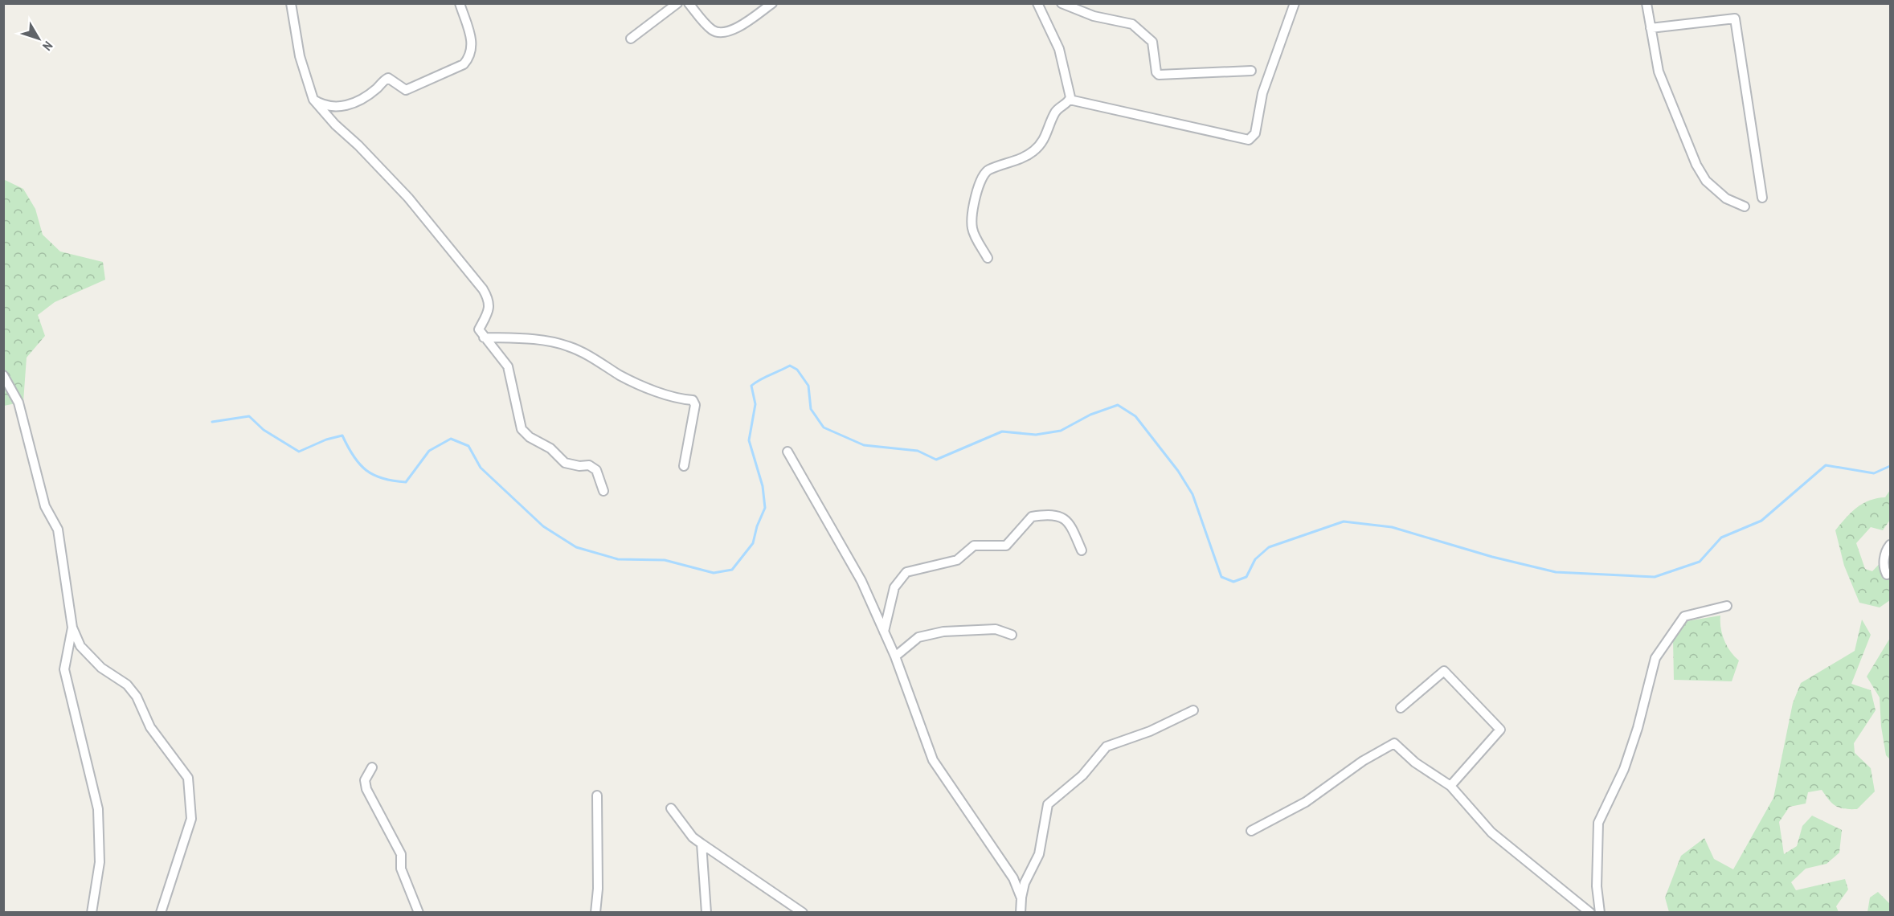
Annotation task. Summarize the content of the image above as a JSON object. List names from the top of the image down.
{
  "north": "bottom right"
}
